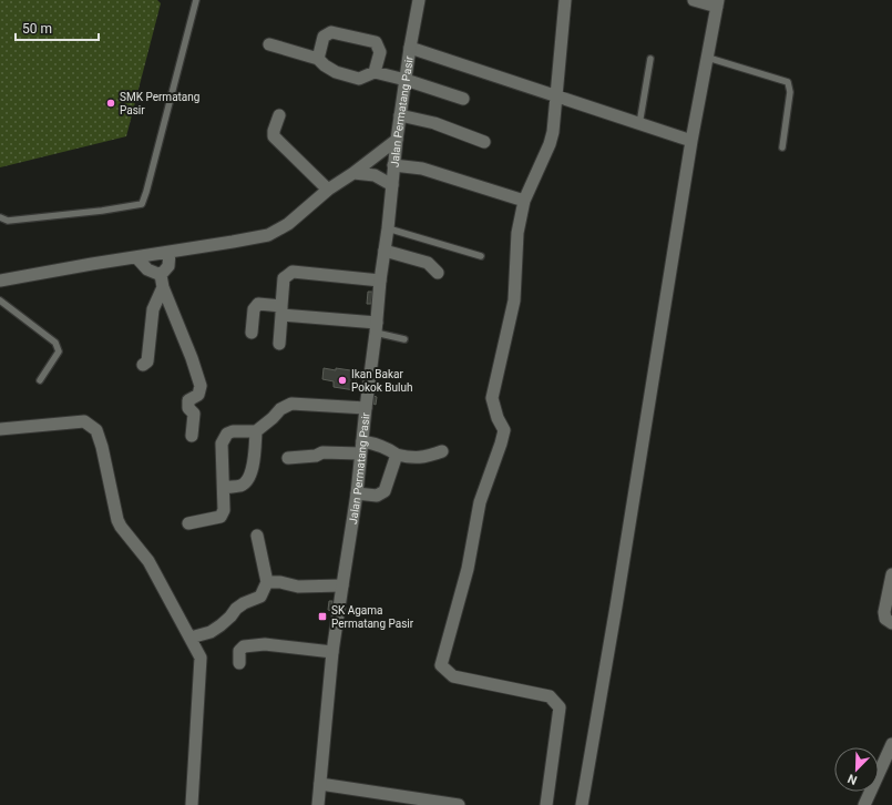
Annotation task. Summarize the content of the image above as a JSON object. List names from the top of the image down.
{
  "streets": {
    "street": ["Jalan Permatang Pasir"]
  },
  "places": {
    "other": ["SMK Permatang Pasir", "Ikan Bakar Pokok Buluh"],
    "transit": ["SK Agama Permatang Pasir"]
  },
  "scale_bar": "50 m",
  "north": "bottom left"
}
